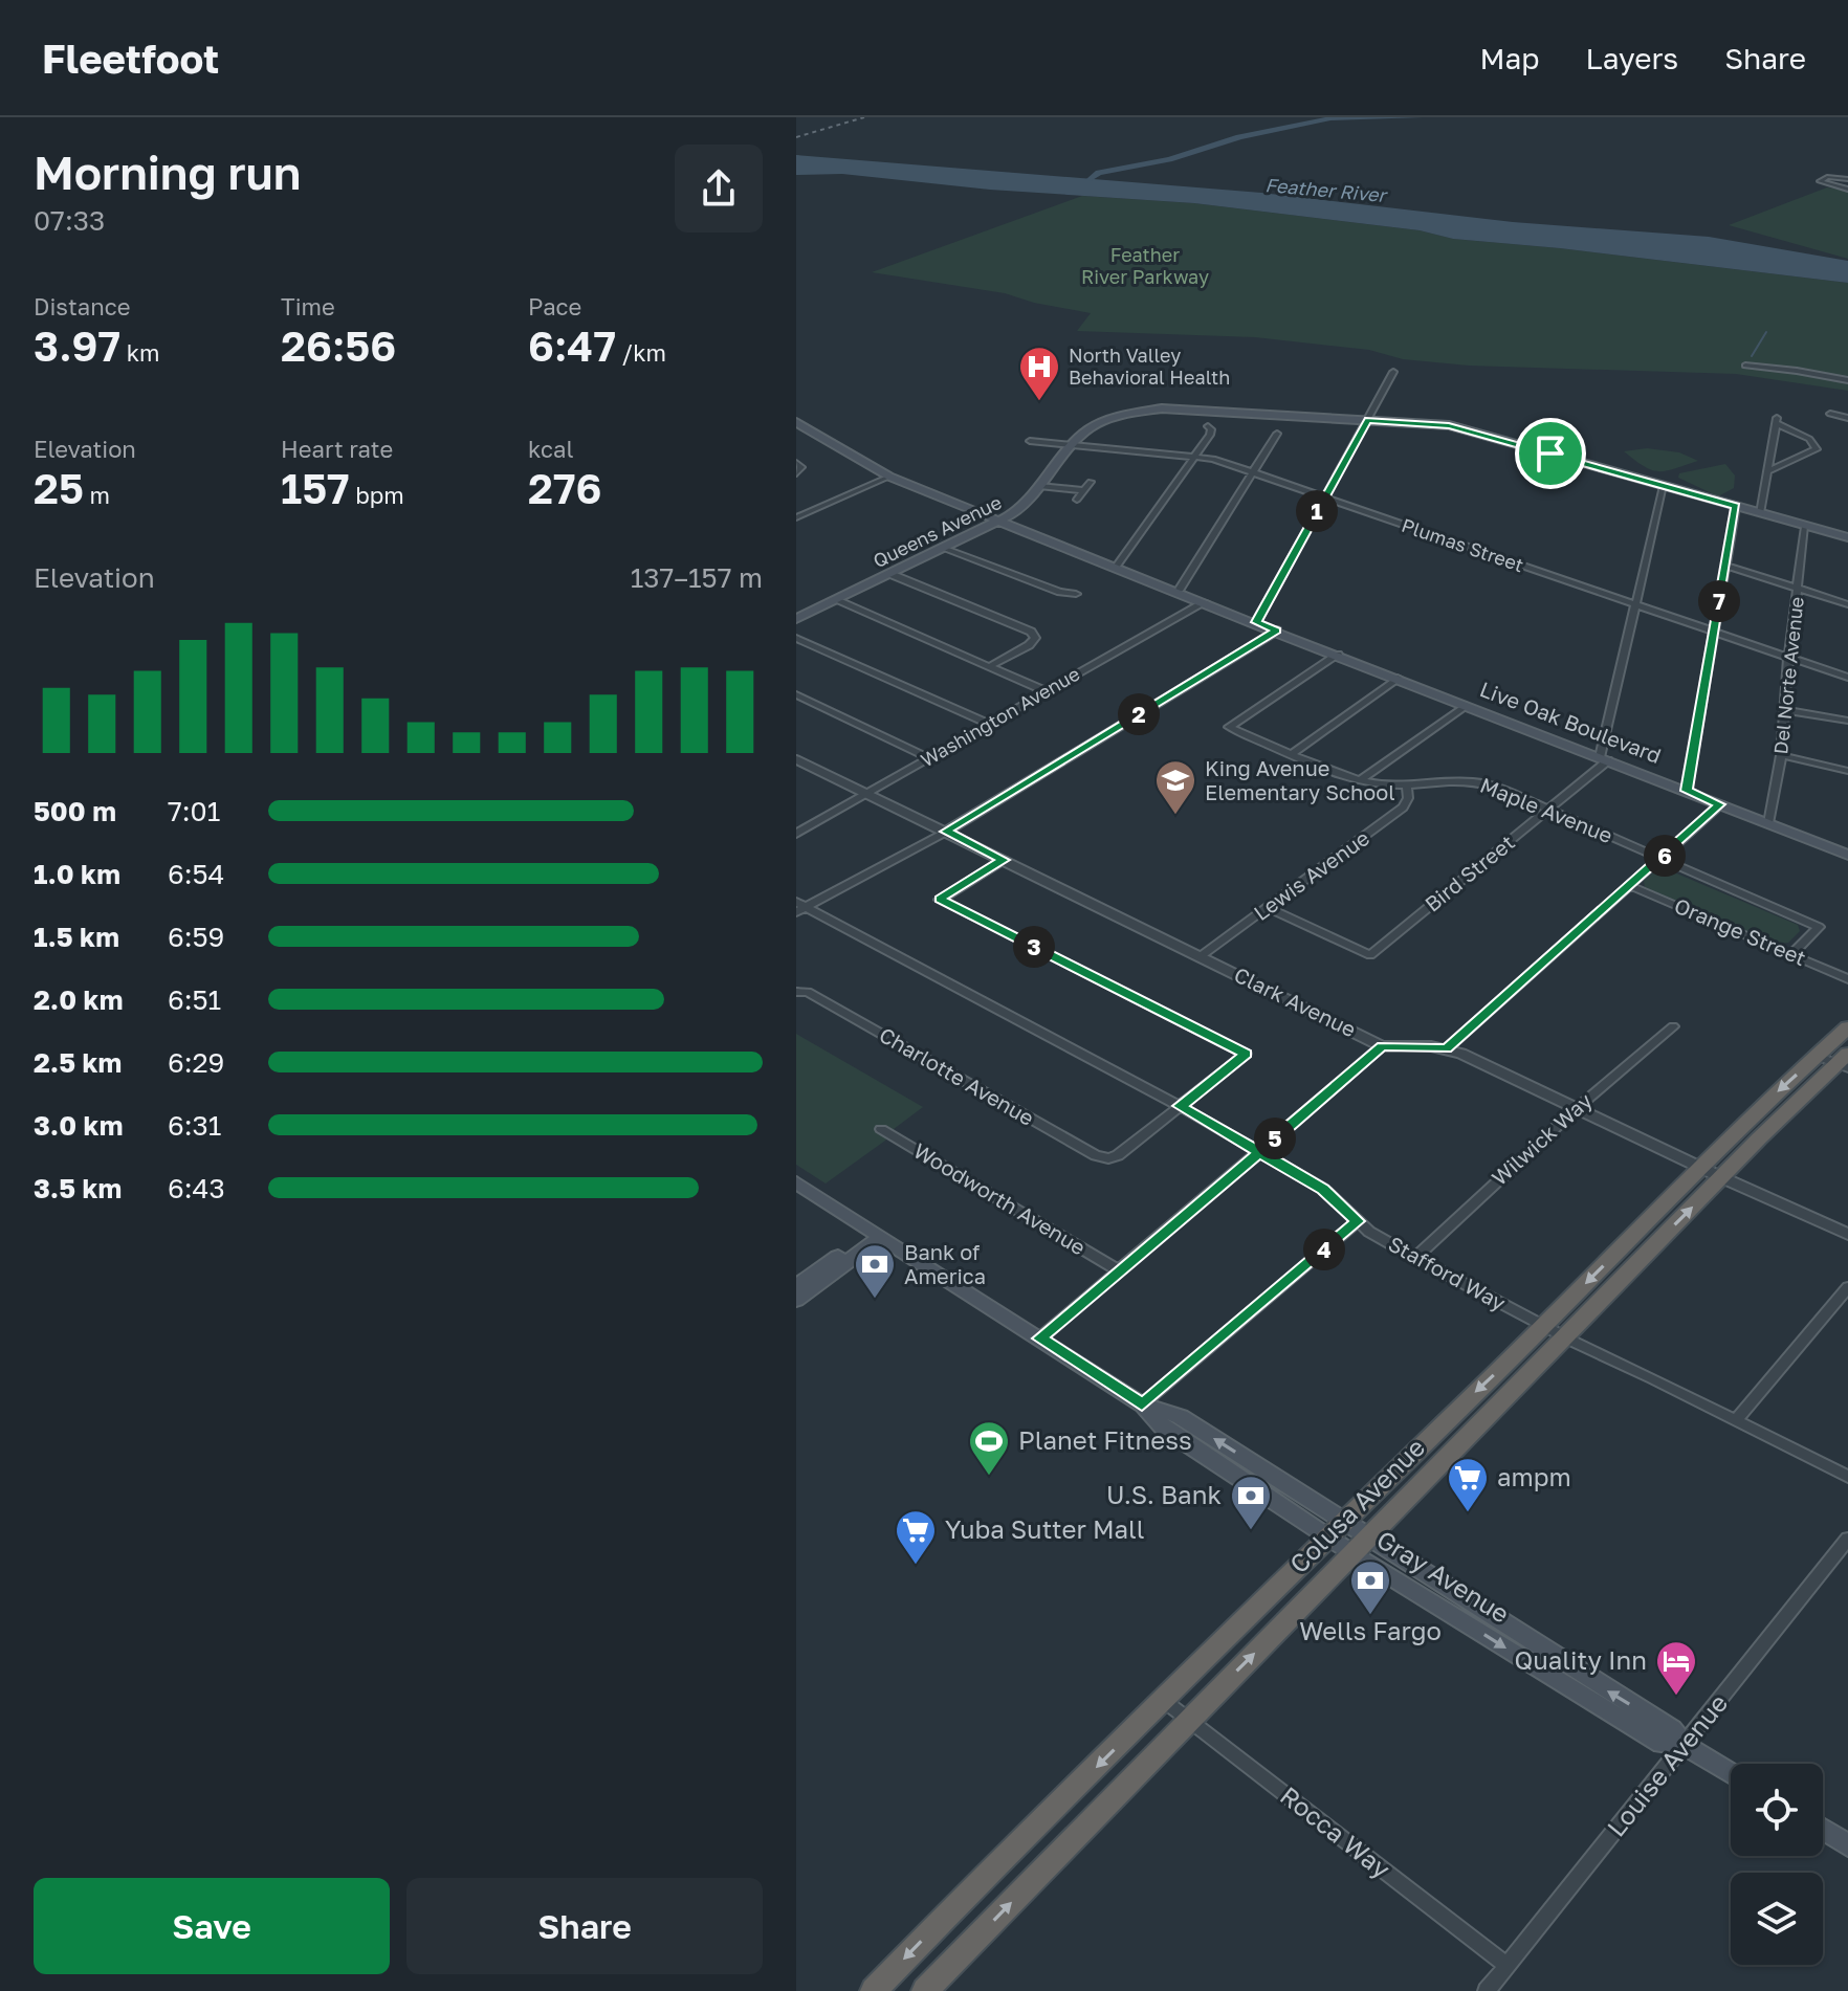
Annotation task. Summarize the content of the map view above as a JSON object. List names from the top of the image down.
{
  "streets": {
    "highway": ["Colusa Avenue"],
    "main road": ["Queens Avenue", "Live Oak Boulevard", "Gray Avenue"],
    "street": [
      "Plumas Street",
      "Del Norte Avenue",
      "Washington Avenue",
      "Maple Avenue",
      "Bird Street",
      "Lewis Avenue",
      "Orange Street",
      "Clark Avenue",
      "Charlotte Avenue",
      "Wilwick Way",
      "Woodworth Avenue",
      "Stafford Way",
      "Louise Avenue",
      "Rocca Way"
    ]
  },
  "crossings": [
    ["Queens Avenue", "Plumas Street"],
    ["Queens Avenue", "Del Norte Avenue"],
    ["Queens Avenue", "Live Oak Boulevard"],
    ["Plumas Street", "Del Norte Avenue"],
    ["Del Norte Avenue", "Live Oak Boulevard"],
    ["Washington Avenue", "Live Oak Boulevard"],
    ["Washington Avenue", "Clark Avenue"],
    ["Live Oak Boulevard", "Maple Avenue"],
    ["Live Oak Boulevard", "Bird Street"],
    ["Maple Avenue", "Bird Street"],
    ["Maple Avenue", "Lewis Avenue"],
    ["Maple Avenue", "Orange Street"],
    ["Bird Street", "Lewis Avenue"],
    ["Lewis Avenue", "Clark Avenue"],
    ["Clark Avenue", "Wilwick Way"],
    ["Clark Avenue", "Colusa Avenue"],
    ["Charlotte Avenue", "Stafford Way"],
    ["Wilwick Way", "Stafford Way"],
    ["Stafford Way", "Colusa Avenue"],
    ["Colusa Avenue", "Gray Avenue"],
    ["Colusa Avenue", "Rocca Way"],
    ["Gray Avenue", "Louise Avenue"],
    ["Louise Avenue", "Rocca Way"]
  ],
  "water": ["Feather River"],
  "parks": ["Feather River Parkway"],
  "places": {
    "hospital": ["North Valley Behavioral Health"],
    "school or university": ["King Avenue Elementary School"],
    "bank": ["Bank of America", "U.S. Bank", "Wells Fargo"],
    "sports": ["Planet Fitness"],
    "supermarket": ["ampm", "Yuba Sutter Mall"],
    "hotel": ["Quality Inn"]
  },
  "page": {
    "header": "Fleetfoot",
    "nav": ["Map", "Layers", "Share"],
    "heading": ["Morning run", "07:33"],
    "stats": [
      ["Distance", "3.97 km"],
      ["Time", "26:56"],
      ["Pace", "6:47 /km"],
      ["Elevation", "25 m"],
      ["Heart rate", "157 bpm"],
      ["kcal", "276"]
    ],
    "pins": [
      "1",
      "7",
      "2",
      "6",
      "3",
      "5",
      "4"
    ],
    "chart": ["Elevation", "137–157 m"],
    "list": [
      {
        "name": "500 m",
        "note": "7:01"
      },
      {
        "name": "1.0 km",
        "note": "6:54"
      },
      {
        "name": "1.5 km",
        "note": "6:59"
      },
      {
        "name": "2.0 km",
        "note": "6:51"
      },
      {
        "name": "2.5 km",
        "note": "6:29"
      },
      {
        "name": "3.0 km",
        "note": "6:31"
      },
      {
        "name": "3.5 km",
        "note": "6:43"
      }
    ],
    "buttons": ["Save", "Share"]
  }
}
